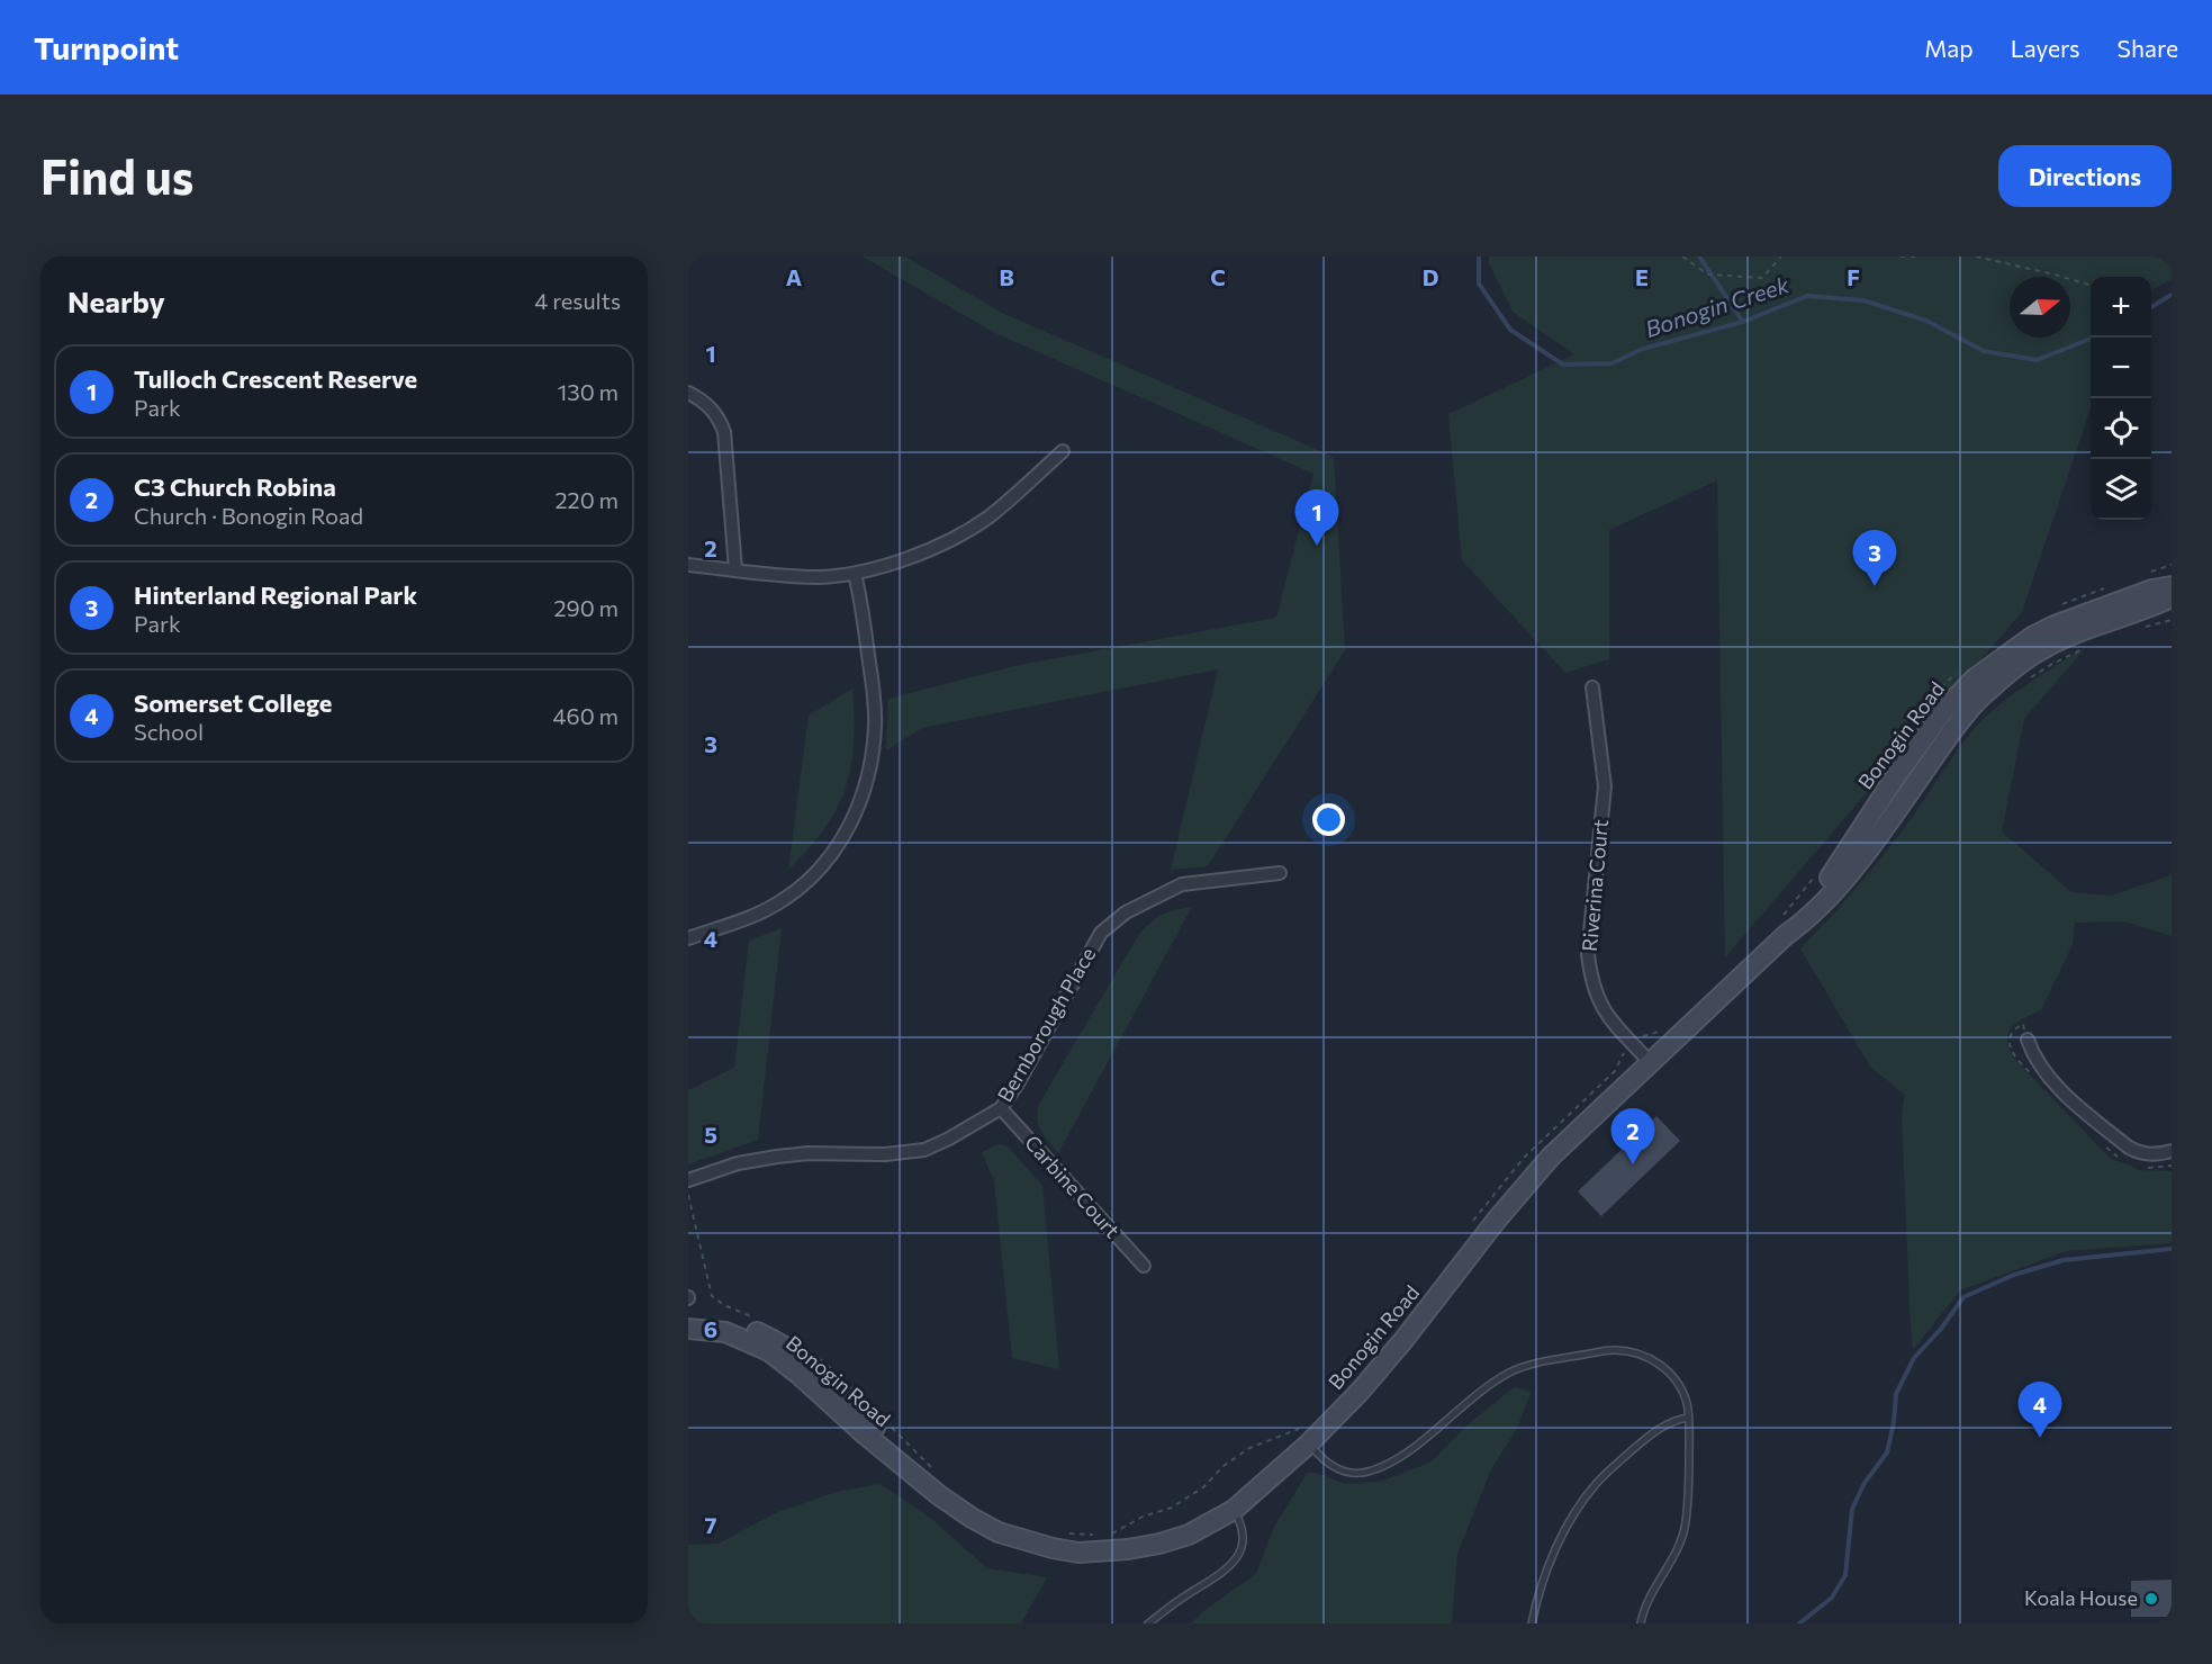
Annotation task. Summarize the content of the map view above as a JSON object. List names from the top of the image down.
{
  "streets": {
    "street": [
      "Bonogin Road",
      "Riverina Court",
      "Bernborough Place",
      "Carbine Court"
    ]
  },
  "crossings": [
    ["Bonogin Road", "Riverina Court"],
    ["Bernborough Place", "Carbine Court"]
  ],
  "water": ["Bonogin Creek"],
  "places": ["Koala House"],
  "north": "right",
  "page": {
    "header": "Turnpoint",
    "nav": ["Map", "Layers", "Share"],
    "buttons": "Directions",
    "title": "Find us",
    "heading": ["Nearby", "4 results"],
    "map_buttons": ["+", "−"],
    "list": [
      {
        "mark": "1",
        "name": "Tulloch Crescent Reserve",
        "note": "Park",
        "value": "130 m"
      },
      {
        "mark": "2",
        "name": "C3 Church Robina",
        "note": "Church · Bonogin Road",
        "value": "220 m"
      },
      {
        "mark": "3",
        "name": "Hinterland Regional Park",
        "note": "Park",
        "value": "290 m"
      },
      {
        "mark": "4",
        "name": "Somerset College",
        "note": "School",
        "value": "460 m"
      }
    ],
    "pins": [
      "1",
      "3",
      "2",
      "4"
    ]
  },
  "grid": {
    "columns": [
      "A",
      "B",
      "C",
      "D",
      "E",
      "F"
    ],
    "rows": [
      "1",
      "2",
      "3",
      "4",
      "5",
      "6",
      "7"
    ]
  }
}
